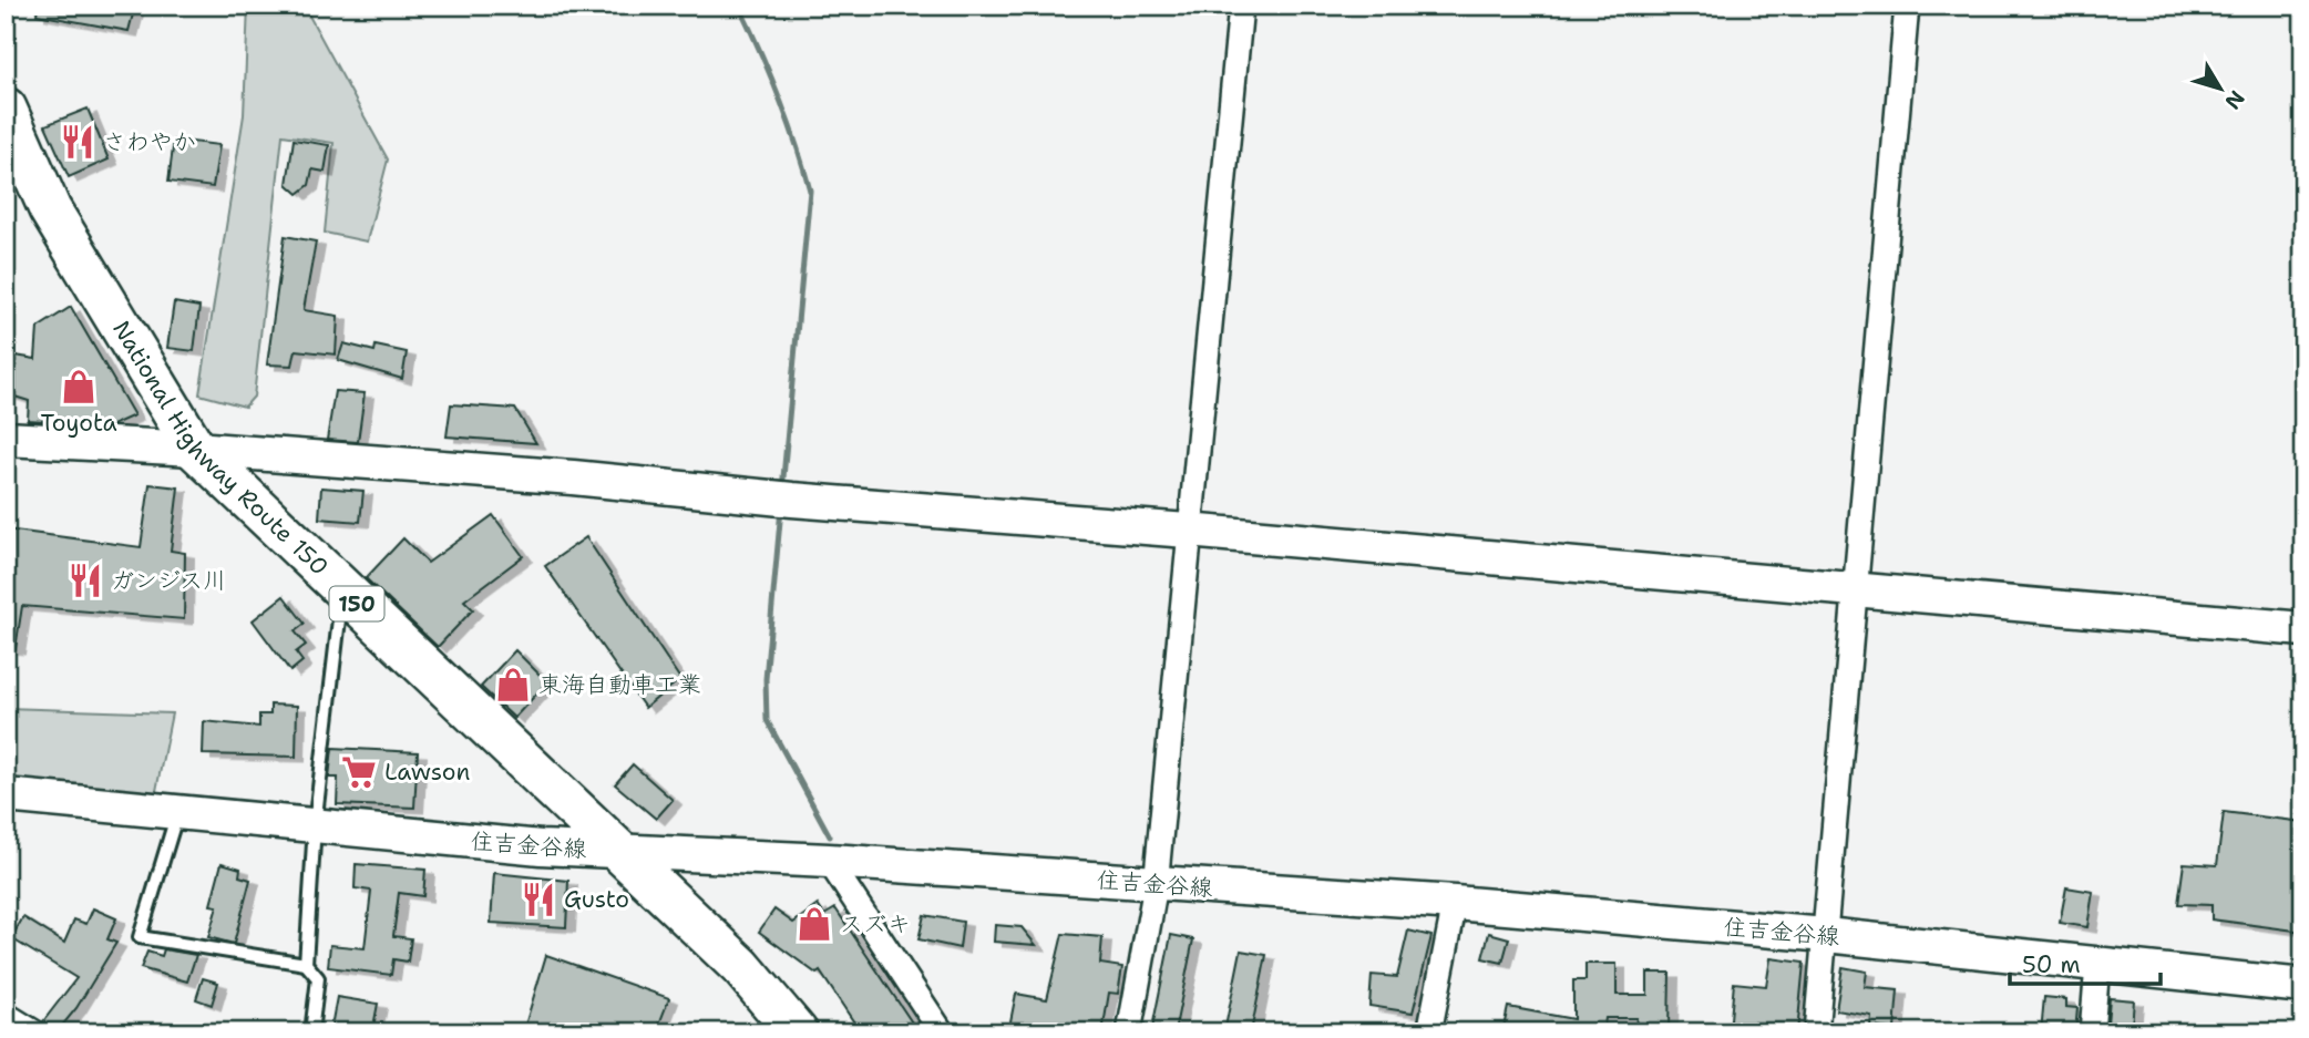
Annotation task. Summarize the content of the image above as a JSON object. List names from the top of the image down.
{
  "streets": {
    "highway": ["National Highway Route 150", "150"],
    "main road": ["住吉金谷線"]
  },
  "crossings": [
    ["National Highway Route 150", "住吉金谷線"]
  ],
  "places": {
    "restaurant": ["さわやか", "ガンジス川", "Gusto"],
    "shop": ["Toyota", "東海自動車工業", "スズキ"],
    "supermarket": ["Lawson"]
  },
  "scale_bar": "50 m",
  "north": "bottom right"
}
